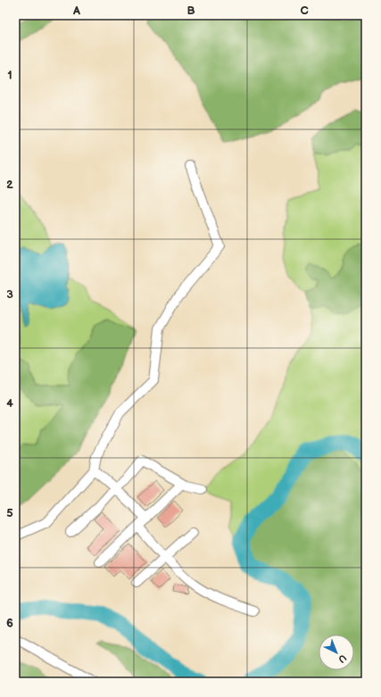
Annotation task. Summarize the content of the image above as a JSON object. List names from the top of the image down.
{
  "north": "bottom right",
  "grid": {
    "columns": ["A", "B", "C"],
    "rows": [
      "1",
      "2",
      "3",
      "4",
      "5",
      "6"
    ]
  }
}
